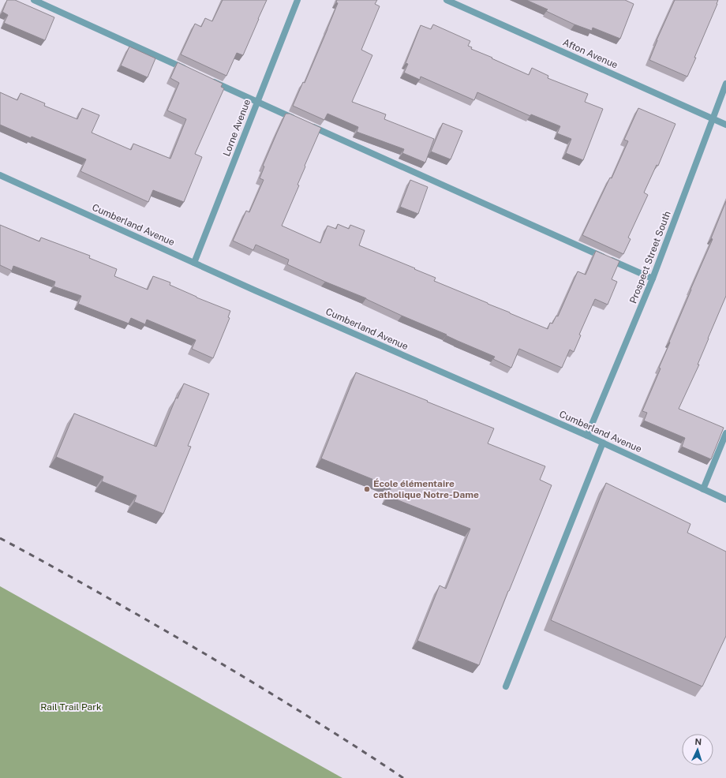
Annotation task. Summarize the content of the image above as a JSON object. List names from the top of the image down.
{
  "streets": {
    "street": [
      "Afton Avenue",
      "Lorne Avenue",
      "Cumberland Avenue",
      "Prospect Street South"
    ]
  },
  "crossings": [
    ["Afton Avenue", "Prospect Street South"],
    ["Lorne Avenue", "Cumberland Avenue"],
    ["Cumberland Avenue", "Prospect Street South"]
  ],
  "parks": ["Rail Trail Park"],
  "places": ["École élémentaire catholique Notre-Dame"],
  "north": "top"
}
